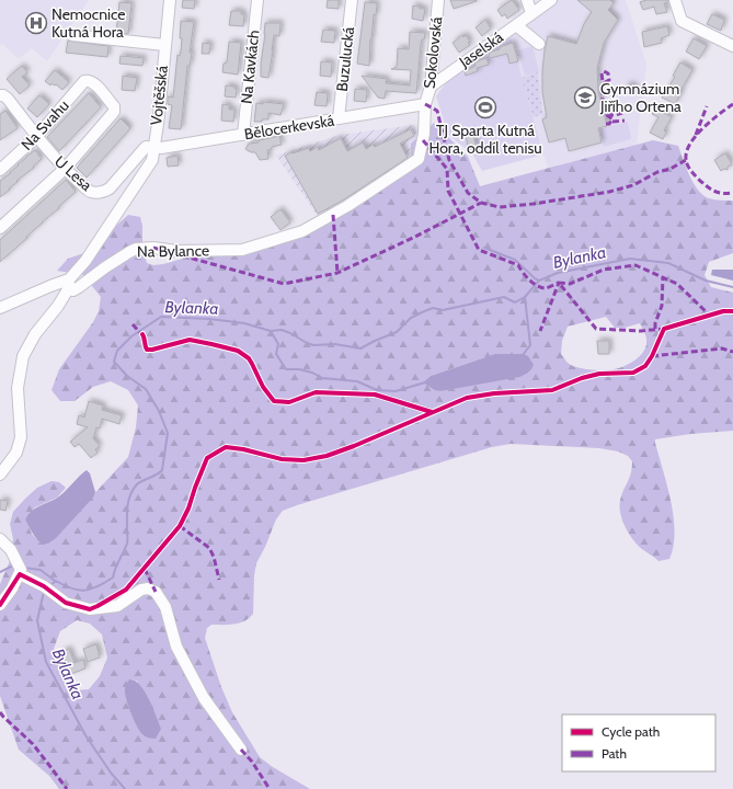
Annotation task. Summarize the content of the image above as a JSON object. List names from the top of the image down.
{
  "streets": {
    "street": [
      "Jaselská",
      "Sokolovská",
      "Buzulucká",
      "Na Kavkách",
      "Vojtěšská",
      "Na Svahu",
      "Bělocerkevská",
      "U Lesa",
      "Na Bylance"
    ]
  },
  "crossings": [
    ["Jaselská", "Sokolovská"],
    ["Sokolovská", "Bělocerkevská"],
    ["Sokolovská", "Na Bylance"],
    ["Buzulucká", "Bělocerkevská"],
    ["Na Kavkách", "Bělocerkevská"],
    ["Vojtěšská", "Bělocerkevská"],
    ["Vojtěšská", "U Lesa"],
    ["Vojtěšská", "Na Bylance"],
    ["Na Svahu", "U Lesa"],
    ["Bělocerkevská", "U Lesa"],
    ["Bělocerkevská", "Na Bylance"]
  ],
  "water": ["Bylanka"],
  "places": {
    "hospital": ["Nemocnice Kutná Hora"],
    "school or university": ["Gymnázium Jiřího Ortena"],
    "sports": ["TJ Sparta Kutná Hora, oddíl tenisu"]
  },
  "legend": ["Cycle path", "Path"]
}
